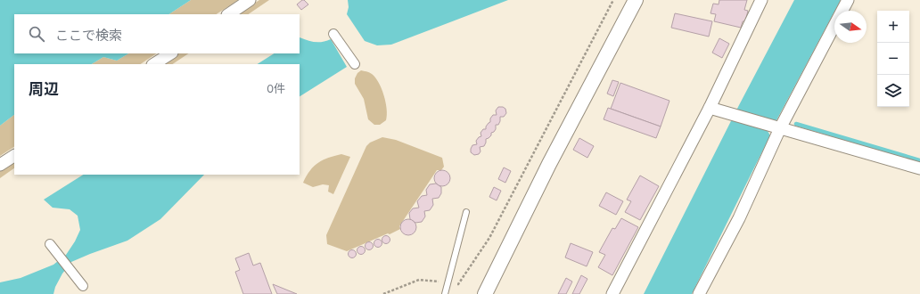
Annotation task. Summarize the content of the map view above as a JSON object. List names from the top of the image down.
{
  "north": "right",
  "page": {
    "map_buttons": ["+", "−"],
    "search": "ここで検索",
    "heading": ["周辺", "0件"]
  }
}
